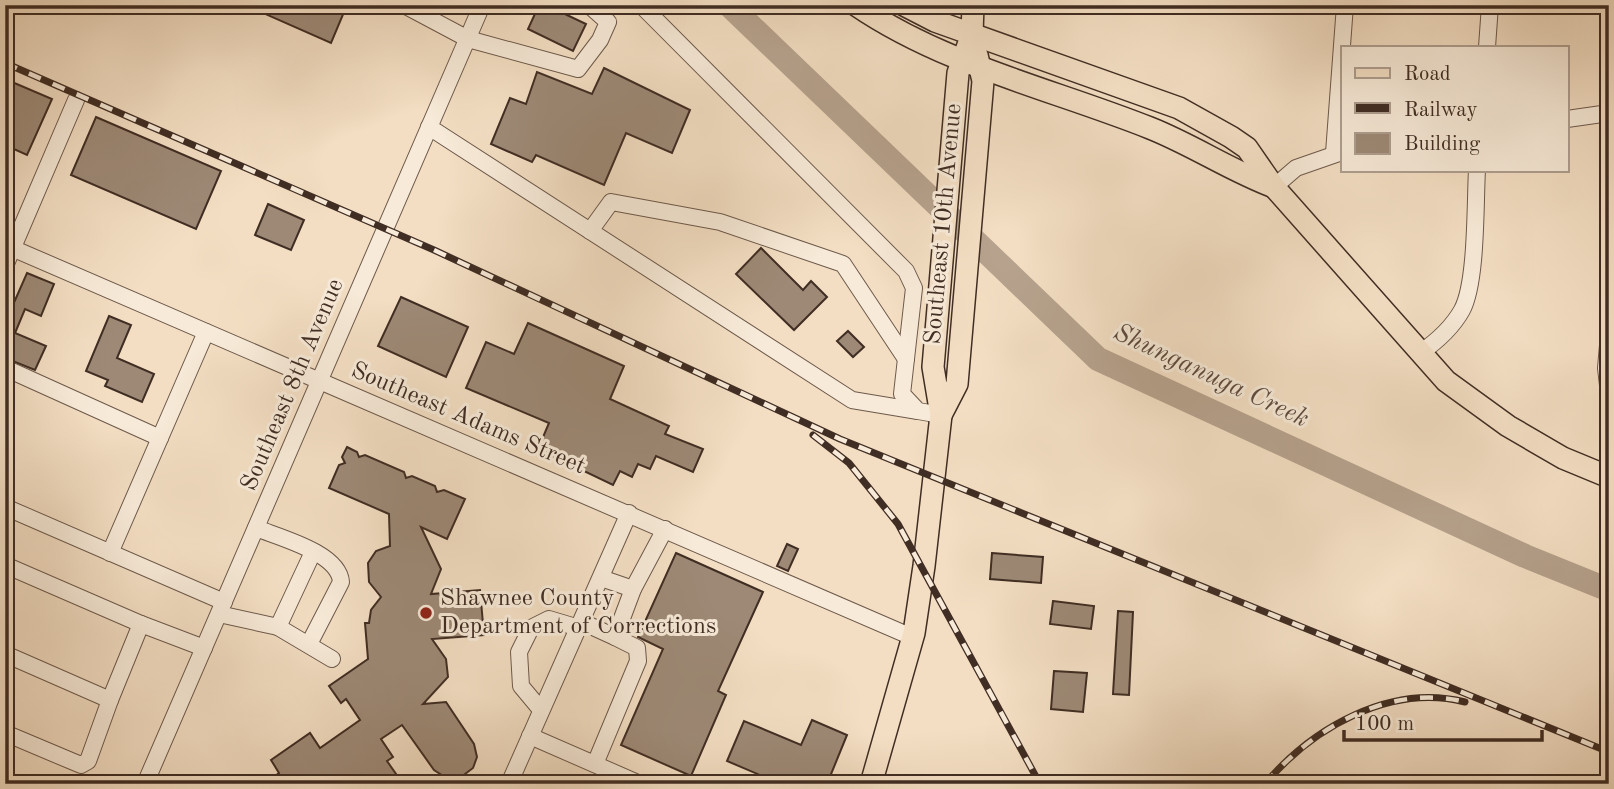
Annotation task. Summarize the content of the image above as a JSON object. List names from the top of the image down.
{
  "streets": {
    "main road": ["Southeast 10th Avenue"],
    "street": ["Southeast 8th Avenue", "Southeast Adams Street"]
  },
  "crossings": [
    ["Southeast 10th Avenue", "Southeast Adams Street"],
    ["Southeast 8th Avenue", "Southeast Adams Street"]
  ],
  "water": ["Shunganuga Creek"],
  "places": ["Shawnee County Department of Corrections"],
  "legend": ["Road", "Railway", "Building"],
  "scale_bar": "100 m"
}
